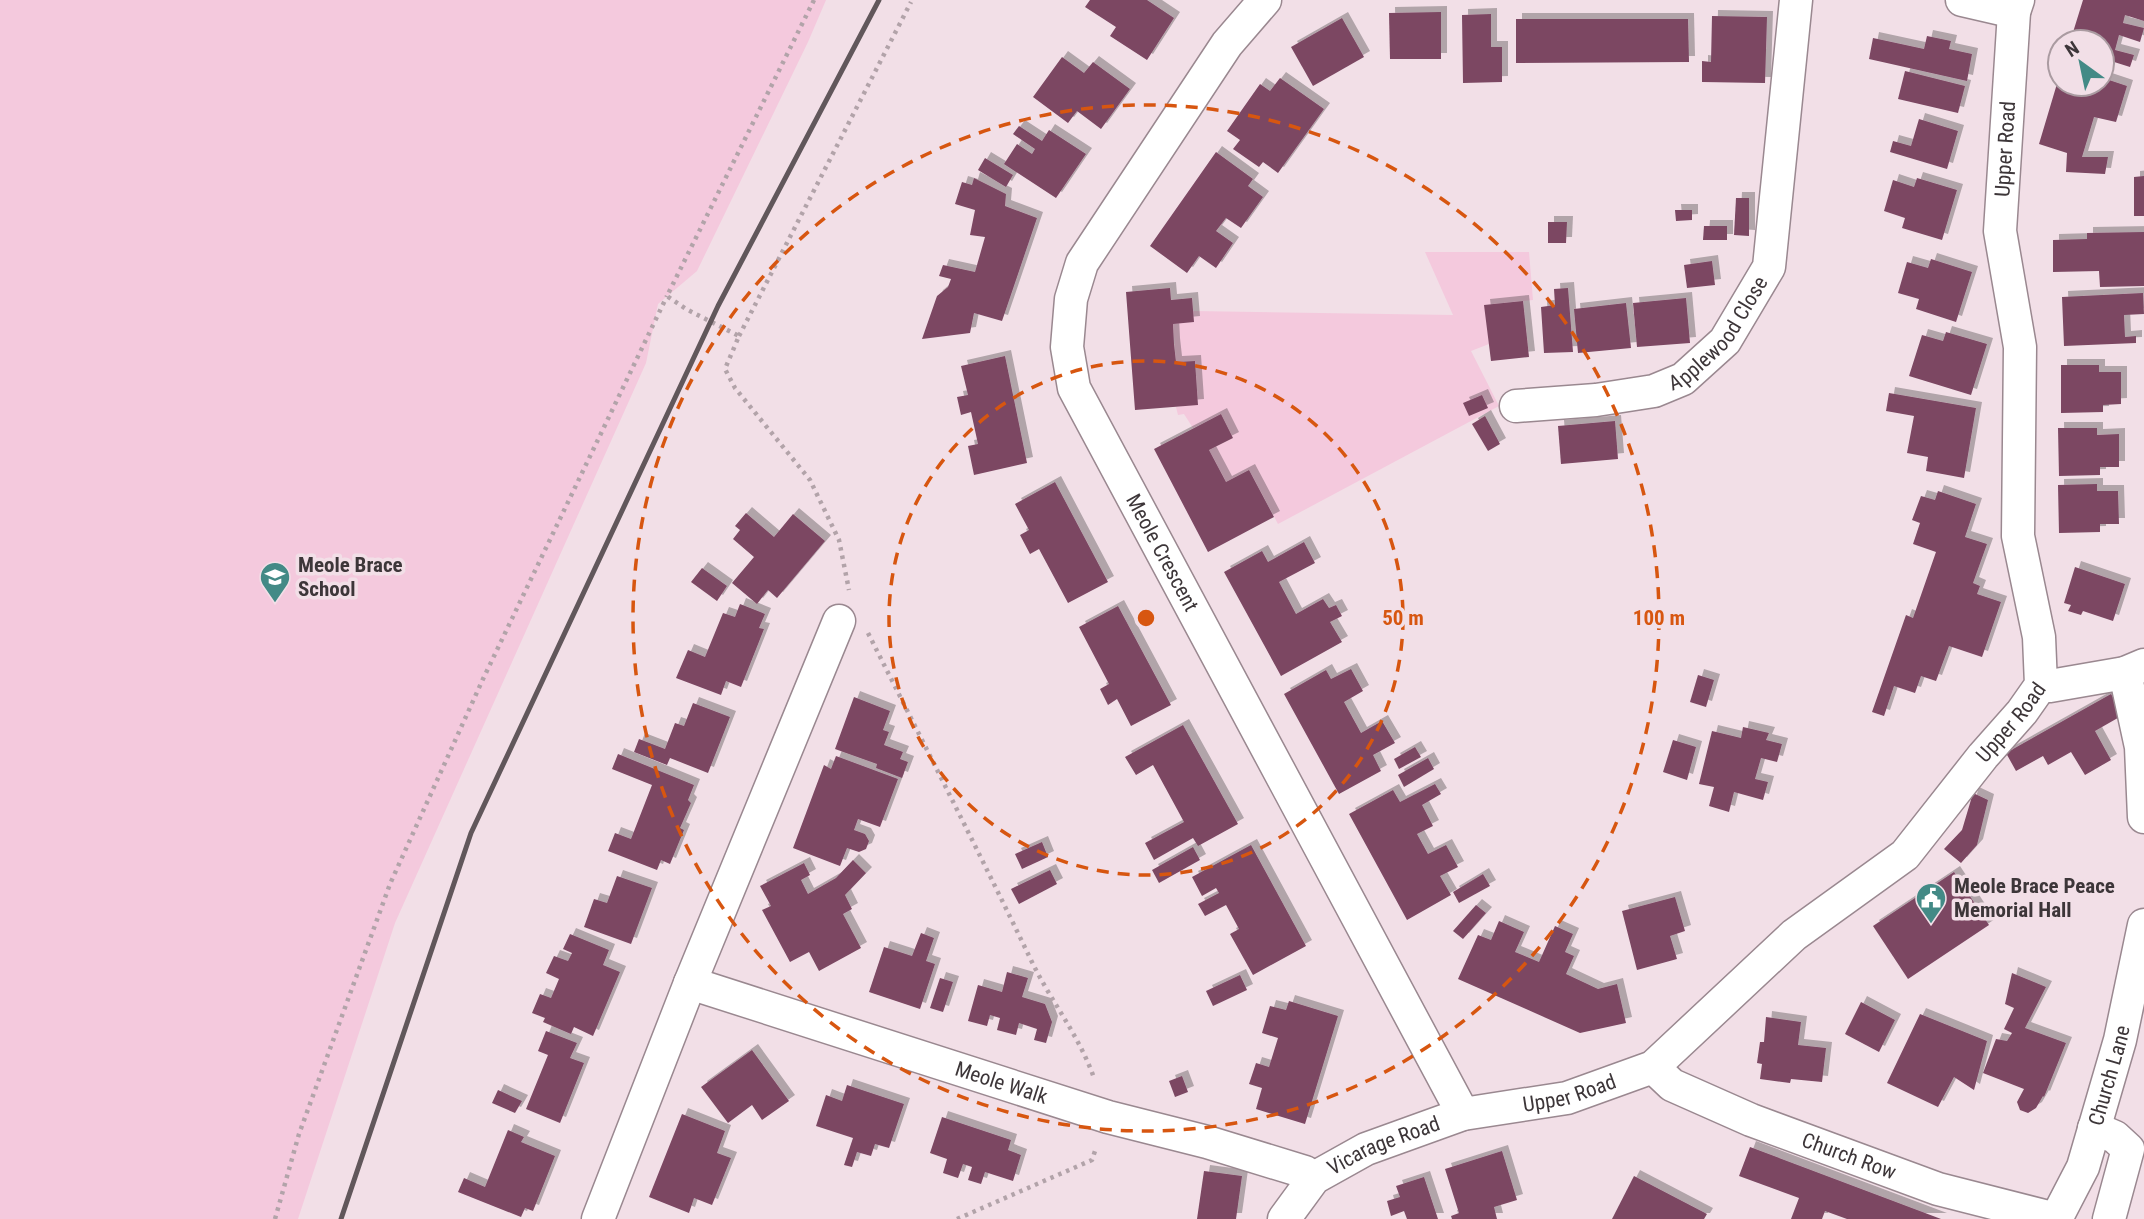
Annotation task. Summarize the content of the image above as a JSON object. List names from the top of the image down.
{
  "streets": {
    "street": [
      "Upper Road",
      "Applewood Close",
      "Meole Crescent",
      "Church Lane",
      "Meole Walk",
      "Vicarage Road",
      "Church Row"
    ]
  },
  "crossings": [
    ["Upper Road", "Meole Crescent"],
    ["Upper Road", "Vicarage Road"],
    ["Upper Road", "Church Row"],
    ["Meole Crescent", "Vicarage Road"],
    ["Church Lane", "Church Row"],
    ["Meole Walk", "Vicarage Road"]
  ],
  "places": {
    "school or university": ["Meole Brace School"],
    "public building": ["Meole Brace Peace Memorial Hall"]
  },
  "north": "top left",
  "rings": ["50 m", "100 m"]
}
